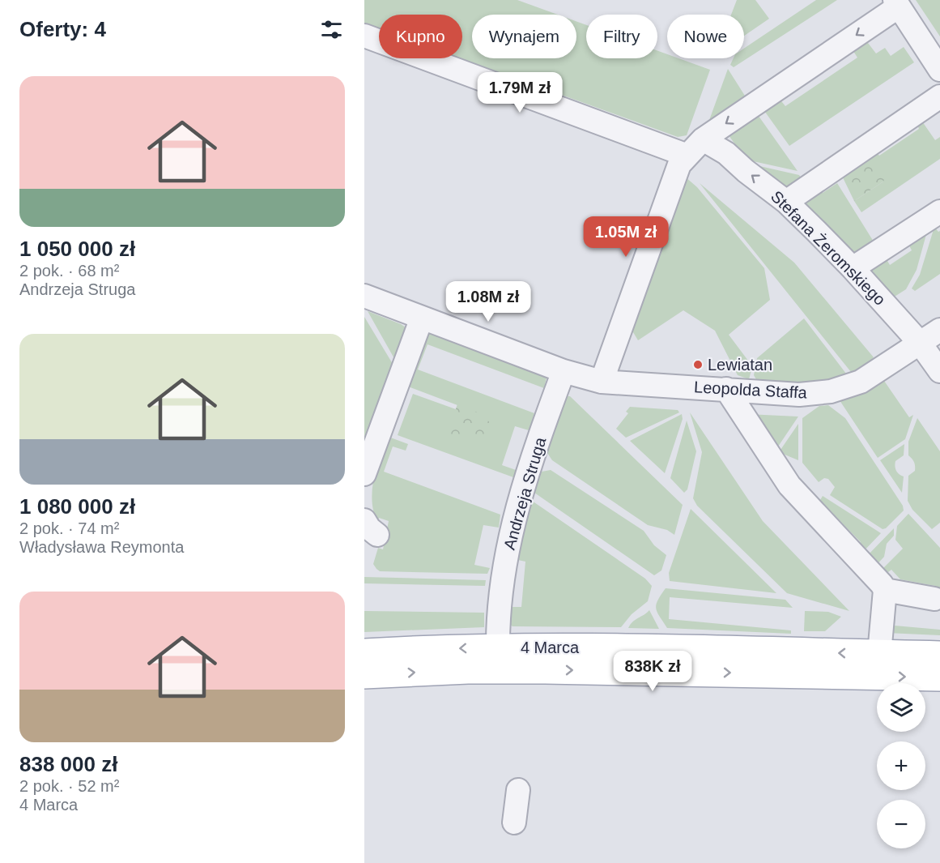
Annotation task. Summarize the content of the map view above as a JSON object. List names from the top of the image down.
{
  "streets": {
    "main road": ["4 Marca"],
    "street": ["Stefana Żeromskiego", "Leopolda Staffa", "Andrzeja Struga"]
  },
  "crossings": [
    ["Stefana Żeromskiego", "Leopolda Staffa"],
    ["Leopolda Staffa", "Andrzeja Struga"],
    ["Andrzeja Struga", "4 Marca"]
  ],
  "places": ["Lewiatan"],
  "page": {
    "heading": "Oferty: 4",
    "chip": [
      "Kupno",
      "Wynajem",
      "Filtry",
      "Nowe"
    ],
    "list": [
      {
        "name": "1 050 000 zł",
        "note": "2 pok. · 68 m² · Andrzeja Struga"
      },
      {
        "name": "1 080 000 zł",
        "note": "2 pok. · 74 m² · Władysława Reymonta"
      },
      {
        "name": "838 000 zł",
        "note": "2 pok. · 52 m² · 4 Marca"
      }
    ],
    "price": [
      "1.79M zł",
      "1.05M zł",
      "1.08M zł",
      "838K zł"
    ],
    "map_buttons": ["+", "−"]
  }
}
